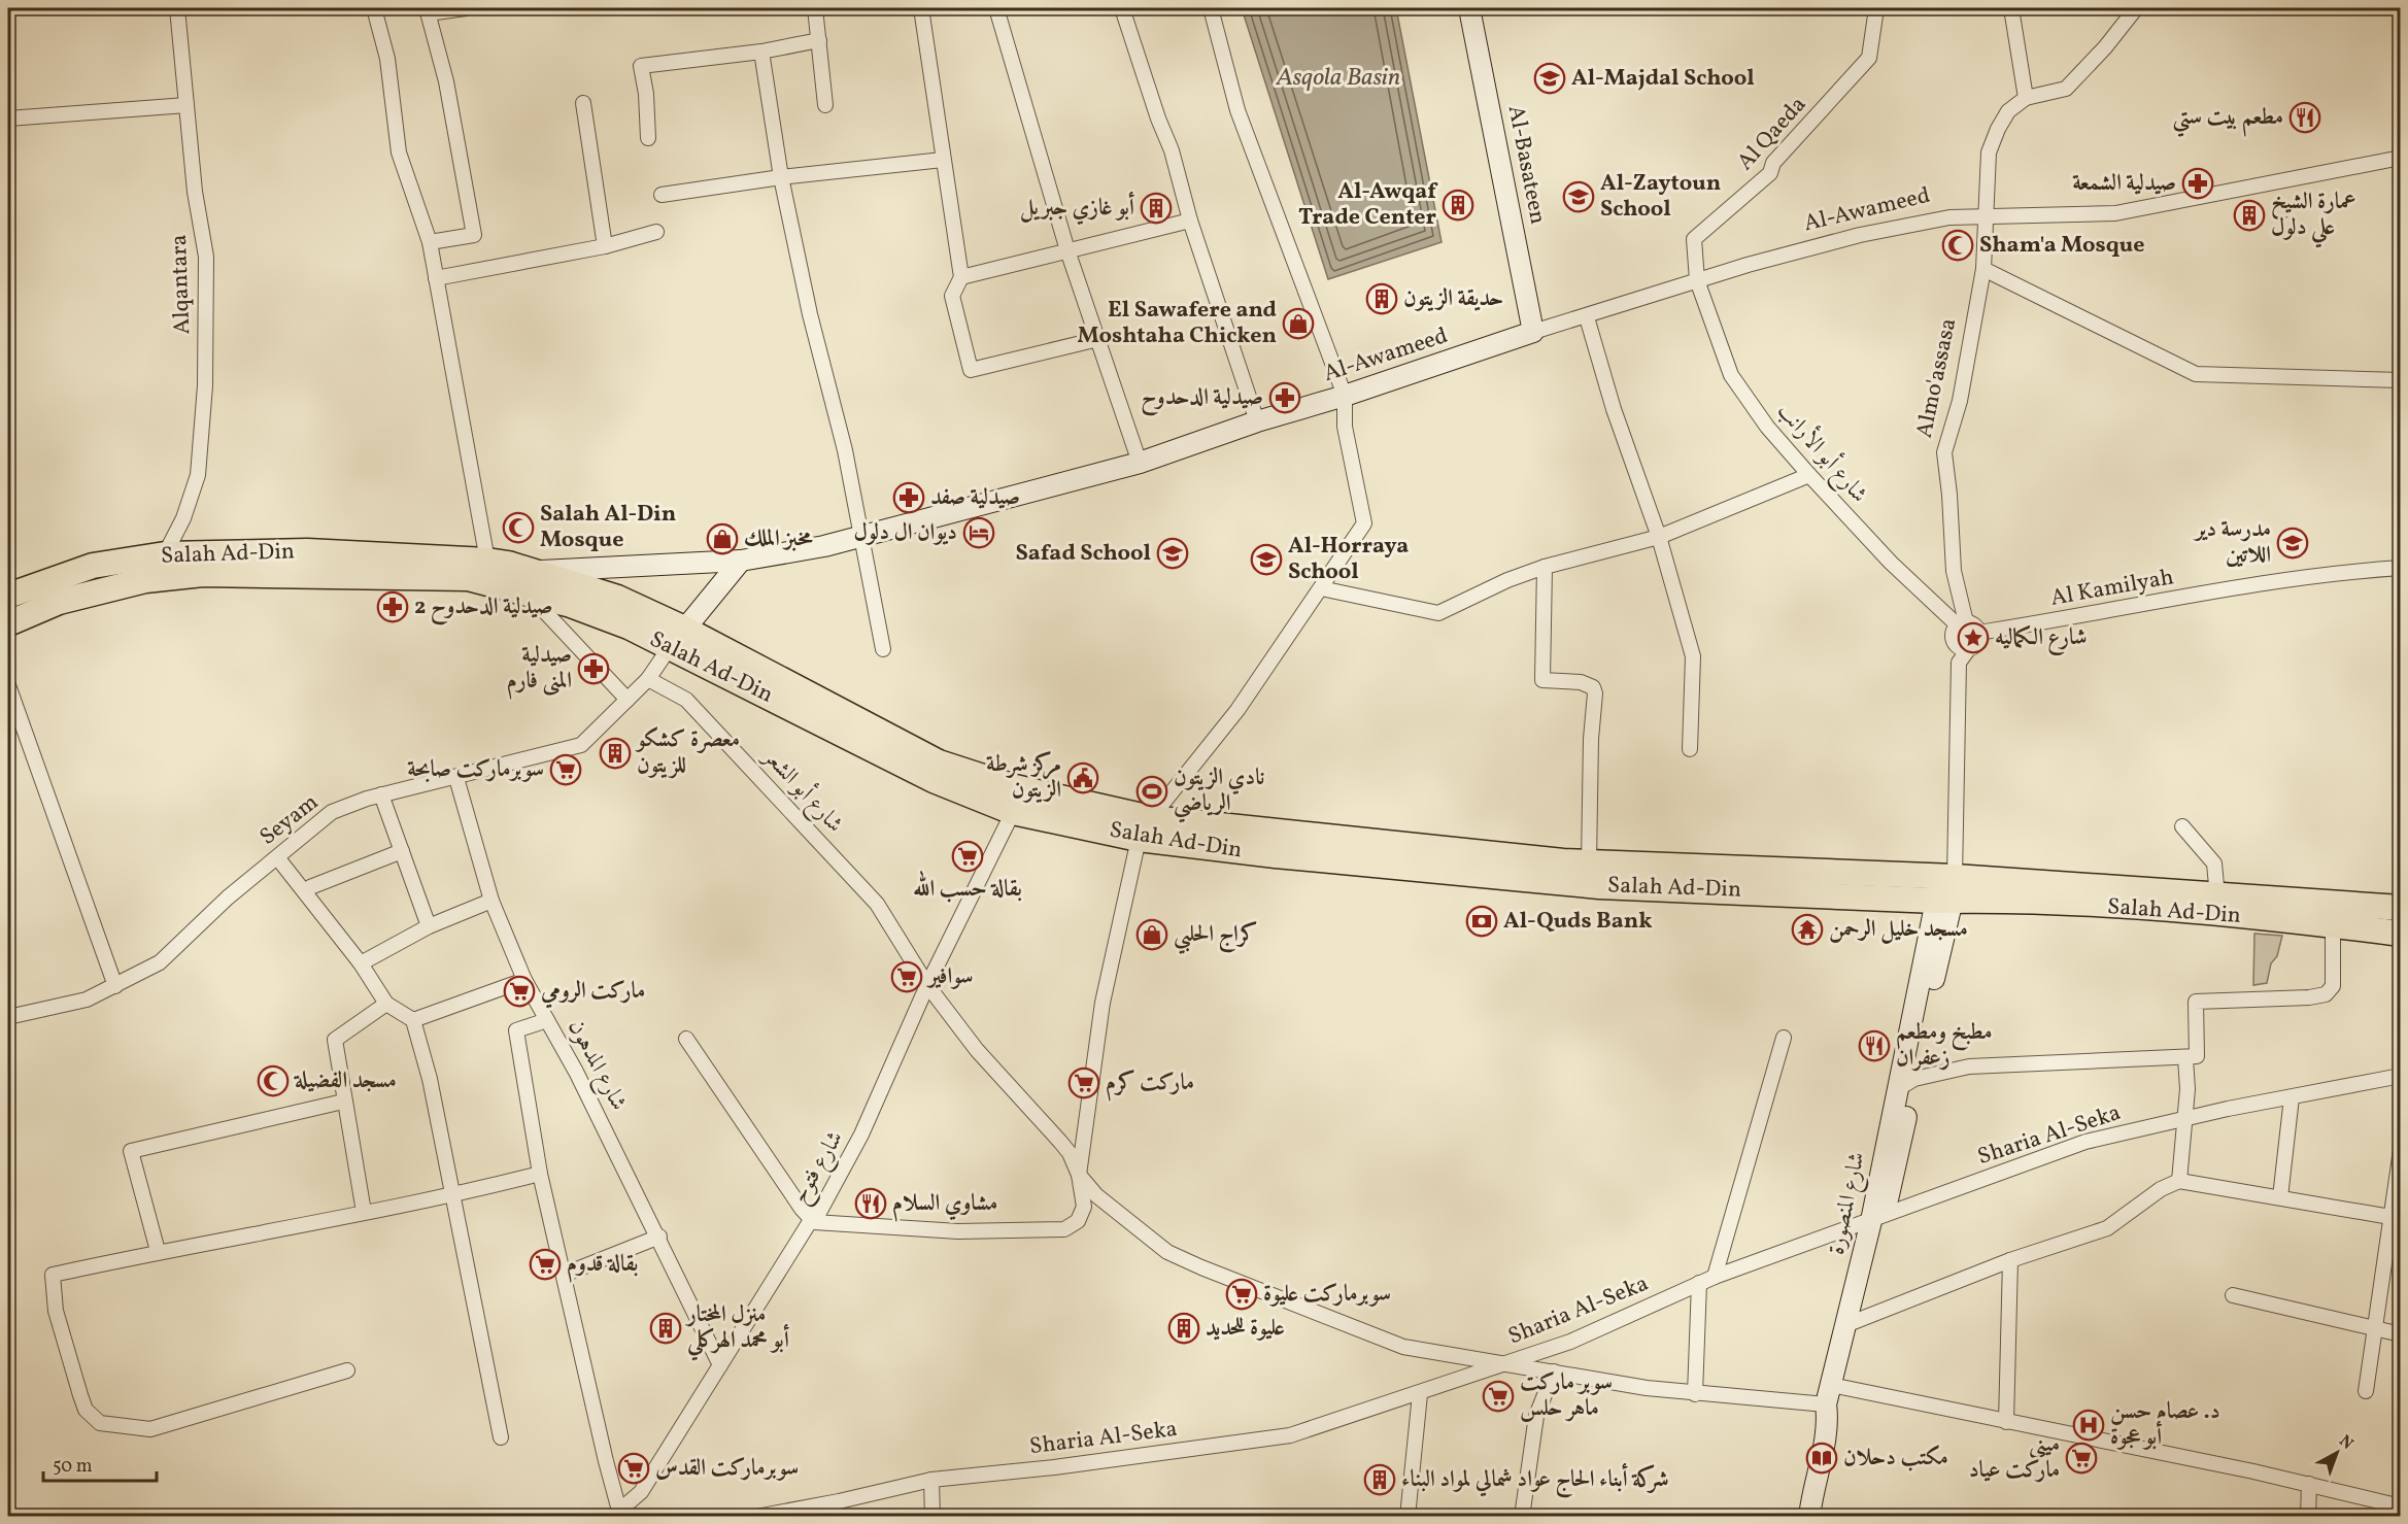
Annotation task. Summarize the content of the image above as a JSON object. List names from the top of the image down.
{
  "streets": {
    "highway": ["Salah Ad-Din"],
    "main road": ["Al-Basateen", "Al-Awameed"],
    "street": [
      "Al Qaeda",
      "Alqantara",
      "Almo'assasa",
      "شارع أبو الأرانب",
      "Al Kamilyah",
      "شارع أبو الشعر",
      "Seyam",
      "شارع المدهون",
      "Sharia Al-Seka",
      "شارع فتوح"
    ]
  },
  "crossings": [
    ["Al Qaeda", "Al-Awameed"],
    ["Al Qaeda", "شارع أبو الأرانب"],
    ["Al-Basateen", "Al-Awameed"],
    ["Al-Awameed", "Almo'assasa"],
    ["Al-Awameed", "شارع أبو الأرانب"],
    ["Al-Awameed", "Salah Ad-Din"],
    ["Alqantara", "Salah Ad-Din"],
    ["Almo'assasa", "شارع أبو الأرانب"],
    ["Almo'assasa", "Al Kamilyah"],
    ["شارع أبو الأرانب", "Al Kamilyah"],
    ["Salah Ad-Din", "شارع فتوح"],
    ["شارع أبو الشعر", "Seyam"],
    ["شارع أبو الشعر", "شارع فتوح"],
    ["Seyam", "شارع المدهون"],
    ["شارع المدهون", "شارع فتوح"]
  ],
  "water": ["Asqola Basin"],
  "places": {
    "school or university": [
      "Al-Majdal School",
      "Al-Zaytoun School",
      "مدرسة دير اللاتين",
      "Safad School",
      "Al-Horraya School"
    ],
    "restaurant": ["مطعم بيت ستي", "مطبخ ومطعم زعفران", "مشاوي السلام"],
    "pharmacy": [
      "صيدلية الشمعة",
      "صيدلية الدحدوح",
      "صيدلية صفد",
      "صيدلية الدحدوح 2",
      "صيدلية المنى فارم"
    ],
    "building": [
      "Al-Awqaf Trade Center",
      "أبو غازي جبريل",
      "عمارة الشيخ علي دلول",
      "حديقة الزيتون",
      "معصرة كشكو للزيتون",
      "منزل المختار أبو محمد الهركلي",
      "عليوة للحديد",
      "شركة أبناء الحاج عواد شمالي لمواد البناء"
    ],
    "mosque": ["Sham'a Mosque", "Salah Al-Din Mosque", "مسجد الفضيلة"],
    "shop": ["El Sawafere and Moshtaha Chicken", "مخبز الملك", "كراج الحلبي"],
    "hotel": ["ديوان ال دلول"],
    "place": ["شارع الكماليه"],
    "supermarket": [
      "سوبرماركت صابحة",
      "بقالة حسب الله",
      "سوافير",
      "ماركت الرومي",
      "ماركت كرم",
      "بقالة قدوم",
      "سوبرماركت عليوة",
      "سوبر ماركت ماهر حلس",
      "ميني ماركت عياد",
      "سوبرماركت القدس"
    ],
    "public building": ["مركز شرطة الزيتون"],
    "sports": ["نادي الزيتون الرياضي"],
    "bank": ["Al-Quds Bank"],
    "temple": ["مسجد خليل الرحمن"],
    "hospital": ["د. عصام حسن أبو عجوة"],
    "library": ["مكتب دحلان"]
  },
  "scale_bar": "50 m",
  "north": "top right"
}
